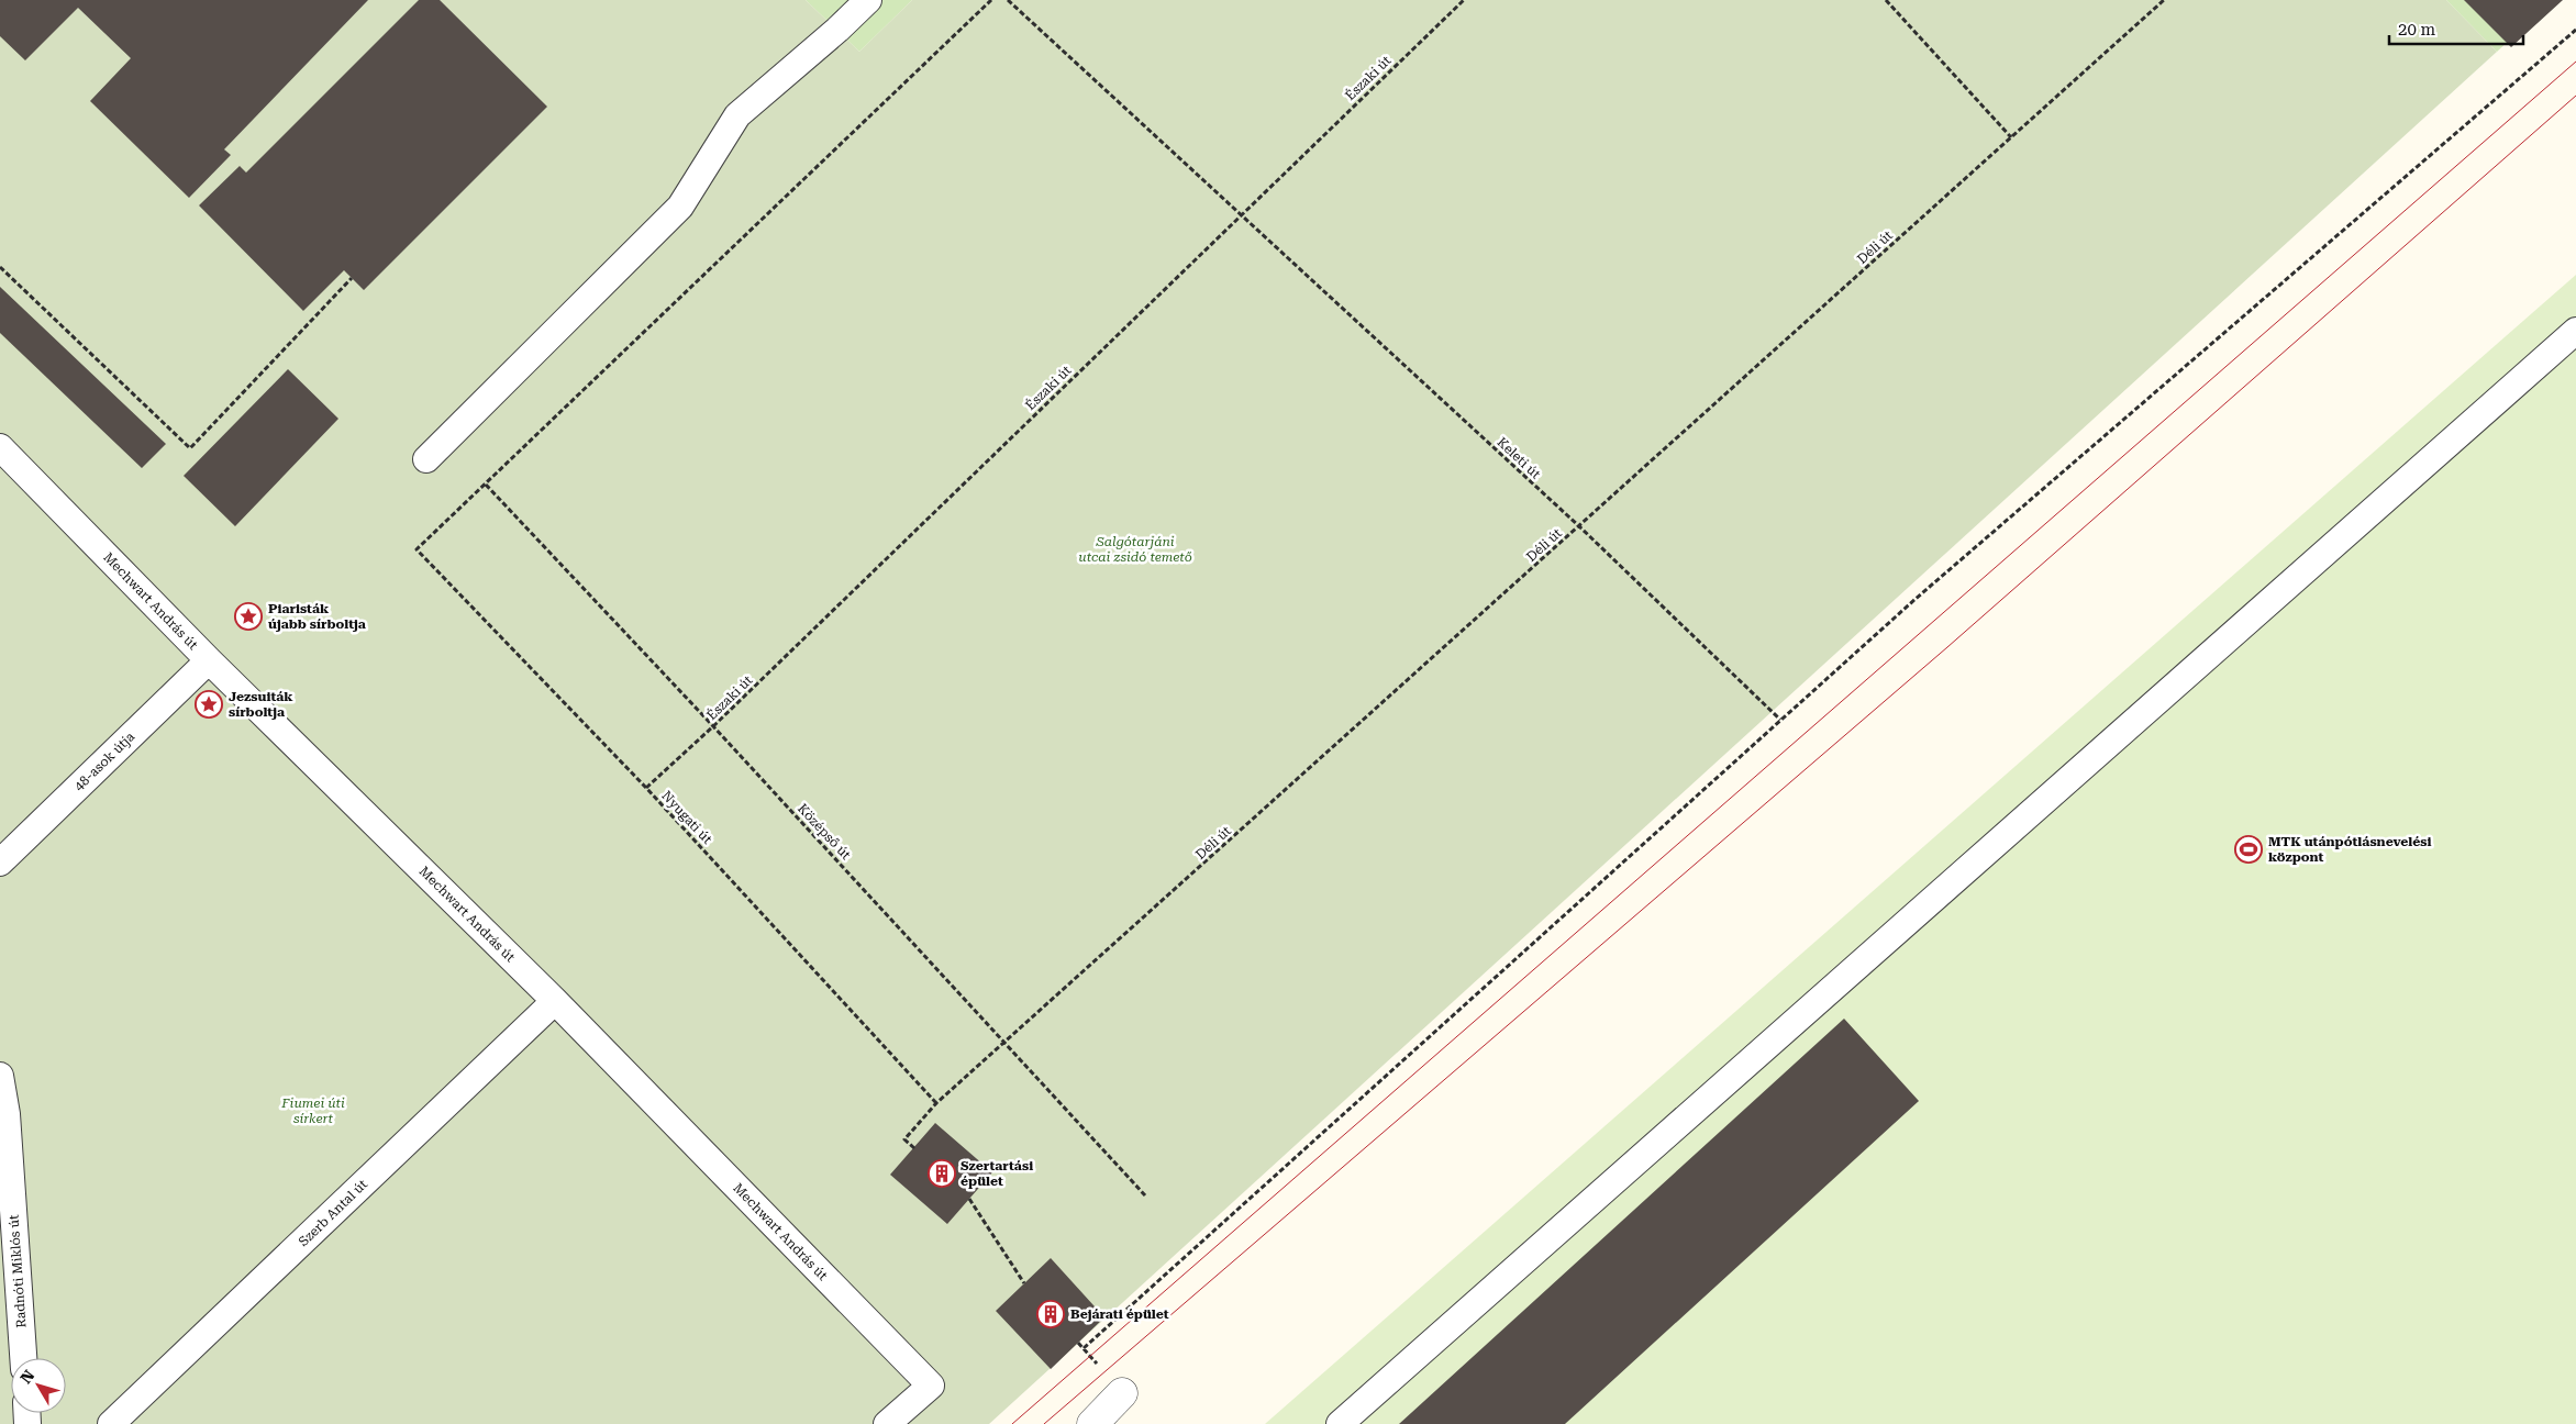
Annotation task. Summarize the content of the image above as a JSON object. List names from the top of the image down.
{
  "streets": {
    "lane": [
      "Mechwart András út",
      "48-asok útja",
      "Szerb Antal út",
      "Radnóti Miklós út"
    ],
    "path": [
      "Északi út",
      "Déli út",
      "Keleti út",
      "Nyugati út",
      "Középső út"
    ]
  },
  "crossings": [
    ["Északi út", "Keleti út"],
    ["Északi út", "Nyugati út"],
    ["Északi út", "Középső út"],
    ["Déli út", "Keleti út"],
    ["Déli út", "Nyugati út"],
    ["Déli út", "Középső út"],
    ["Mechwart András út", "48-asok útja"],
    ["Mechwart András út", "Szerb Antal út"],
    ["Nyugati út", "Középső út"]
  ],
  "parks": ["Salgótarjáni utcai zsidó temető", "Fiumei úti sírkert"],
  "places": {
    "place": ["Piaristák újabb sírboltja", "Jezsuiták sírboltja"],
    "sports": ["MTK utánpótlásnevelési központ"],
    "building": ["Szertartási épület", "Bejárati épület"]
  },
  "scale_bar": "20 m",
  "north": "top left"
}
